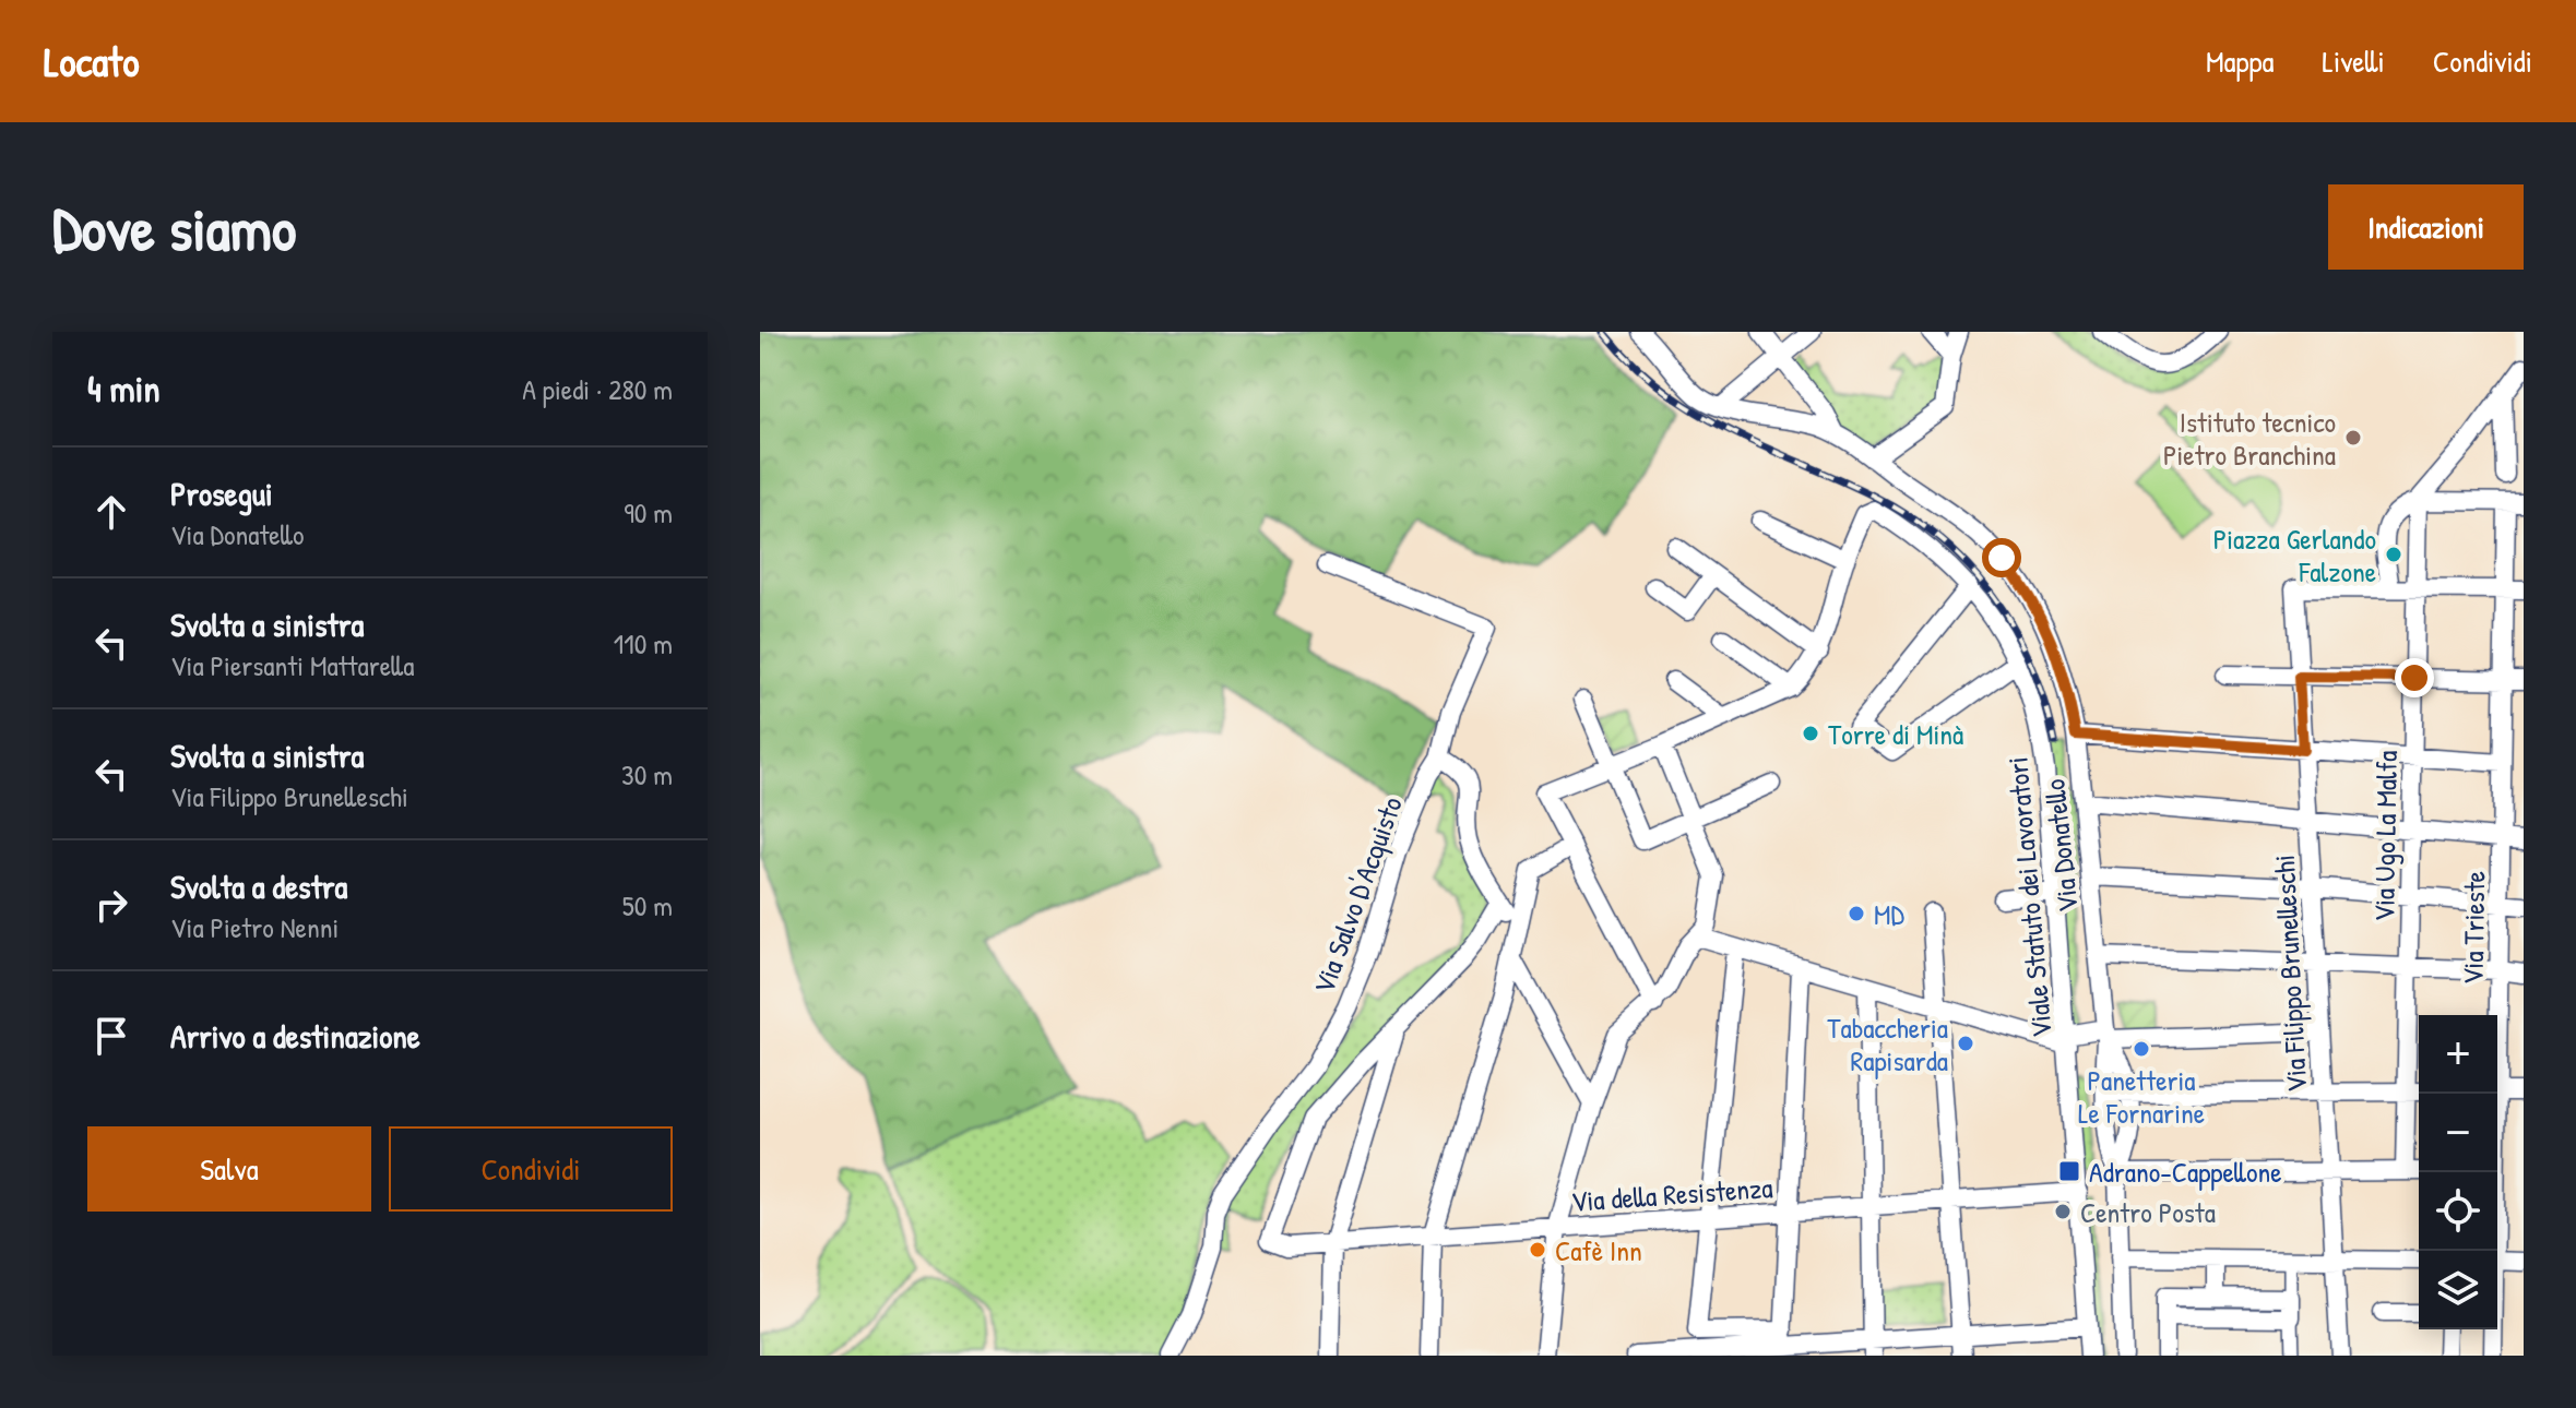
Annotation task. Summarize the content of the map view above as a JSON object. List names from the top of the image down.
{
  "streets": {
    "street": [
      "Via Ugo La Malfa",
      "Via Donatello",
      "Via Salvo D'Acquisto",
      "Viale Statuto dei Lavoratori",
      "Via Trieste",
      "Via Filippo Brunelleschi",
      "Via della Resistenza"
    ]
  },
  "crossings": [
    ["Viale Statuto dei Lavoratori", "Via della Resistenza"]
  ],
  "places": {
    "other": [
      "Istituto tecnico Pietro Branchina",
      "Piazza Gerlando Falzone",
      "Torre di Minà",
      "MD",
      "Tabaccheria Rapisarda",
      "Panetteria Le Fornarine",
      "Centro Posta",
      "Cafè Inn"
    ],
    "transit": ["Adrano-Cappellone"]
  },
  "page": {
    "header": "Locato",
    "nav": ["Mappa", "Livelli", "Condividi"],
    "buttons": [
      "Indicazioni",
      ["Salva", "Condividi"]
    ],
    "title": "Dove siamo",
    "heading": ["4 min", "A piedi · 280 m"],
    "list": [
      ["Prosegui", "Via Donatello", "90 m"],
      ["Svolta a sinistra", "Via Piersanti Mattarella", "110 m"],
      ["Svolta a sinistra", "Via Filippo Brunelleschi", "30 m"],
      ["Svolta a destra", "Via Pietro Nenni", "50 m"],
      "Arrivo a destinazione"
    ],
    "map_buttons": ["+", "−"]
  }
}
